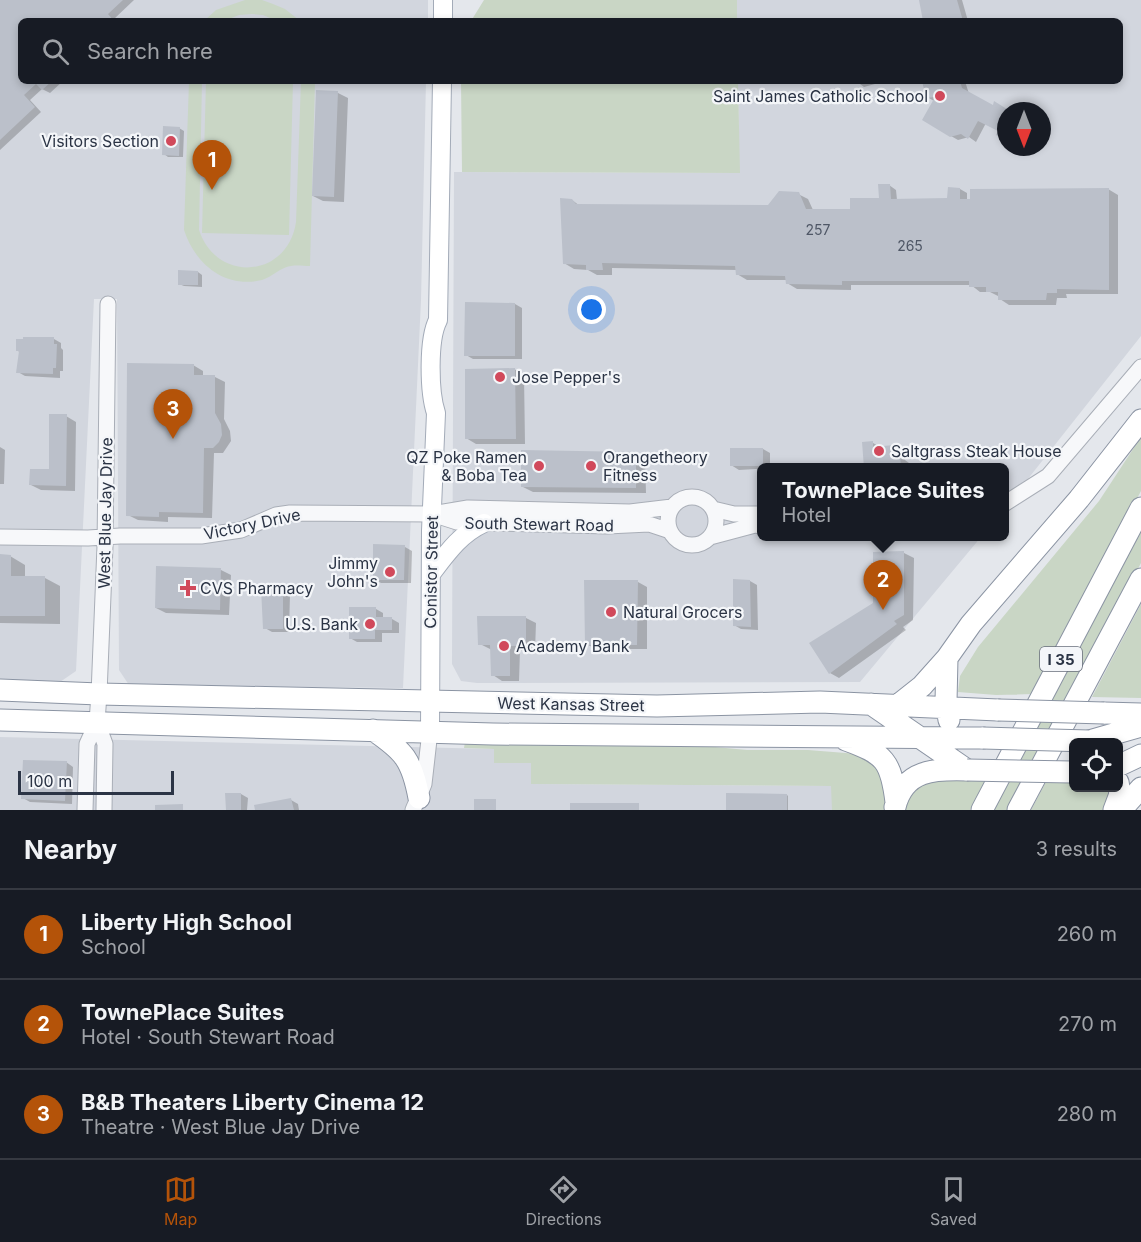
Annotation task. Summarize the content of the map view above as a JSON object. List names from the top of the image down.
{
  "streets": {
    "highway": ["I 35", "West Kansas Street"],
    "main road": ["Conistor Street"],
    "street": ["West Blue Jay Drive", "Victory Drive", "South Stewart Road"]
  },
  "crossings": [
    ["West Blue Jay Drive", "Victory Drive"],
    ["West Blue Jay Drive", "West Kansas Street"],
    ["Victory Drive", "South Stewart Road"],
    ["Victory Drive", "Conistor Street"],
    ["South Stewart Road", "Conistor Street"],
    ["Conistor Street", "West Kansas Street"]
  ],
  "places": {
    "other": [
      "Saint James Catholic School",
      "Visitors Section",
      "Jose Pepper's",
      "Saltgrass Steak House",
      "QZ Poke Ramen & Boba Tea",
      "Orangetheory Fitness",
      "Jimmy John's",
      "Natural Grocers",
      "U.S. Bank",
      "Academy Bank"
    ],
    "health": ["CVS Pharmacy"]
  },
  "house_numbers": ["257", "265"],
  "scale_bar": "100 m",
  "north": "bottom",
  "page": {
    "search": "Search here",
    "pins": ["1", "3", "2"],
    "popup": ["TownePlace Suites", "Hotel"],
    "scale": "100 m",
    "heading": ["Nearby", "3 results"],
    "list": [
      {
        "mark": "1",
        "name": "Liberty High School",
        "note": "School",
        "value": "260 m"
      },
      {
        "mark": "2",
        "name": "TownePlace Suites",
        "note": "Hotel · South Stewart Road",
        "value": "270 m"
      },
      {
        "mark": "3",
        "name": "B&B Theaters Liberty Cinema 12",
        "note": "Theatre · West Blue Jay Drive",
        "value": "280 m"
      }
    ],
    "nav": ["Map", "Directions", "Saved"]
  }
}
